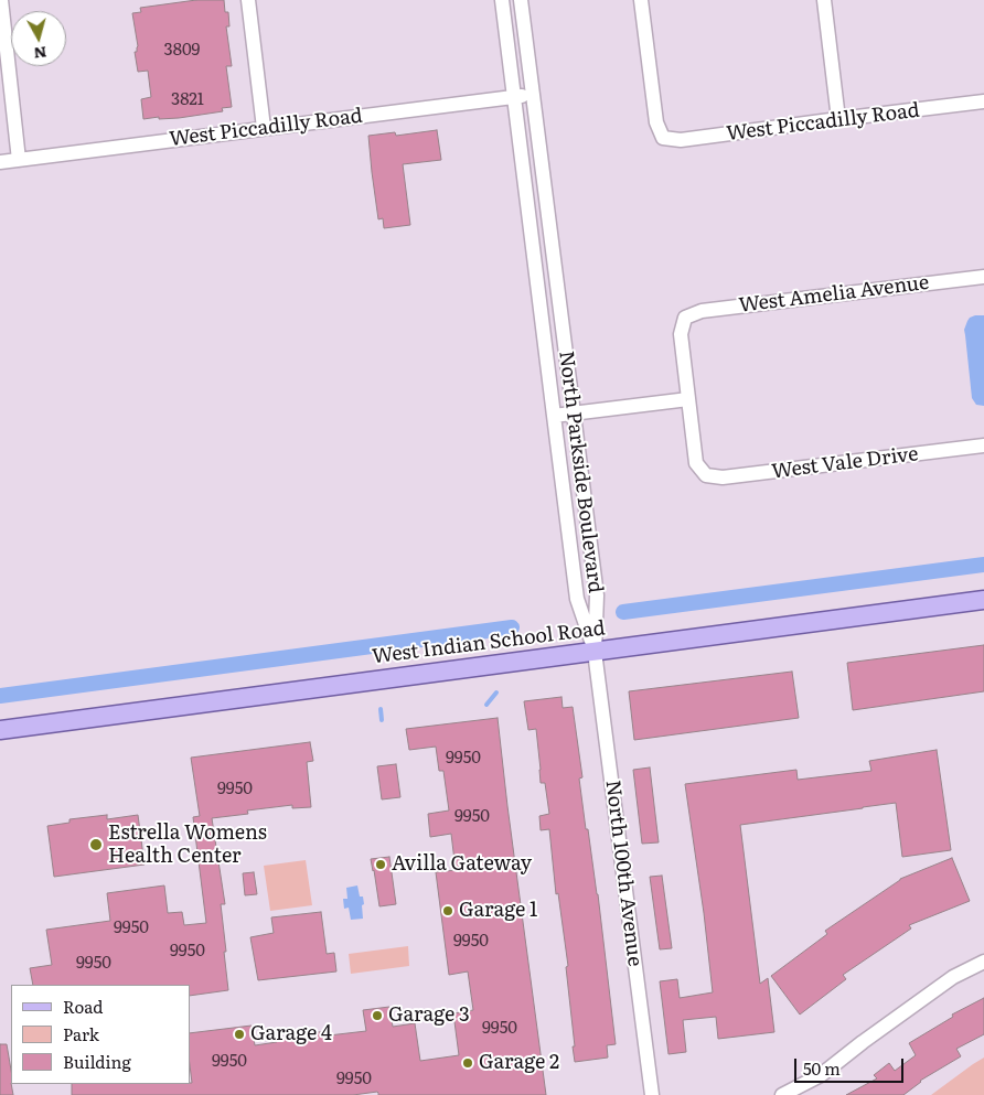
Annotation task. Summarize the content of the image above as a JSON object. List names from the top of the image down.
{
  "streets": {
    "main road": ["West Indian School Road"],
    "street": [
      "West Piccadilly Road",
      "West Amelia Avenue",
      "West Vale Drive",
      "North Parkside Boulevard",
      "North 100th Avenue"
    ]
  },
  "crossings": [
    ["West Piccadilly Road", "North Parkside Boulevard"],
    ["West Amelia Avenue", "West Vale Drive"],
    ["North Parkside Boulevard", "West Indian School Road"],
    ["North Parkside Boulevard", "North 100th Avenue"],
    ["West Indian School Road", "North 100th Avenue"]
  ],
  "places": [
    "Estrella Womens Health Center",
    "Avilla Gateway",
    "Garage 1",
    "Garage 3",
    "Garage 4",
    "Garage 2"
  ],
  "house_numbers": [
    "3809",
    "3821",
    "9950",
    "9950",
    "9950",
    "9950",
    "9950",
    "9950",
    "9950",
    "9950",
    "9950",
    "9950"
  ],
  "legend": ["Road", "Park", "Building"],
  "scale_bar": "50 m",
  "north": "bottom"
}
